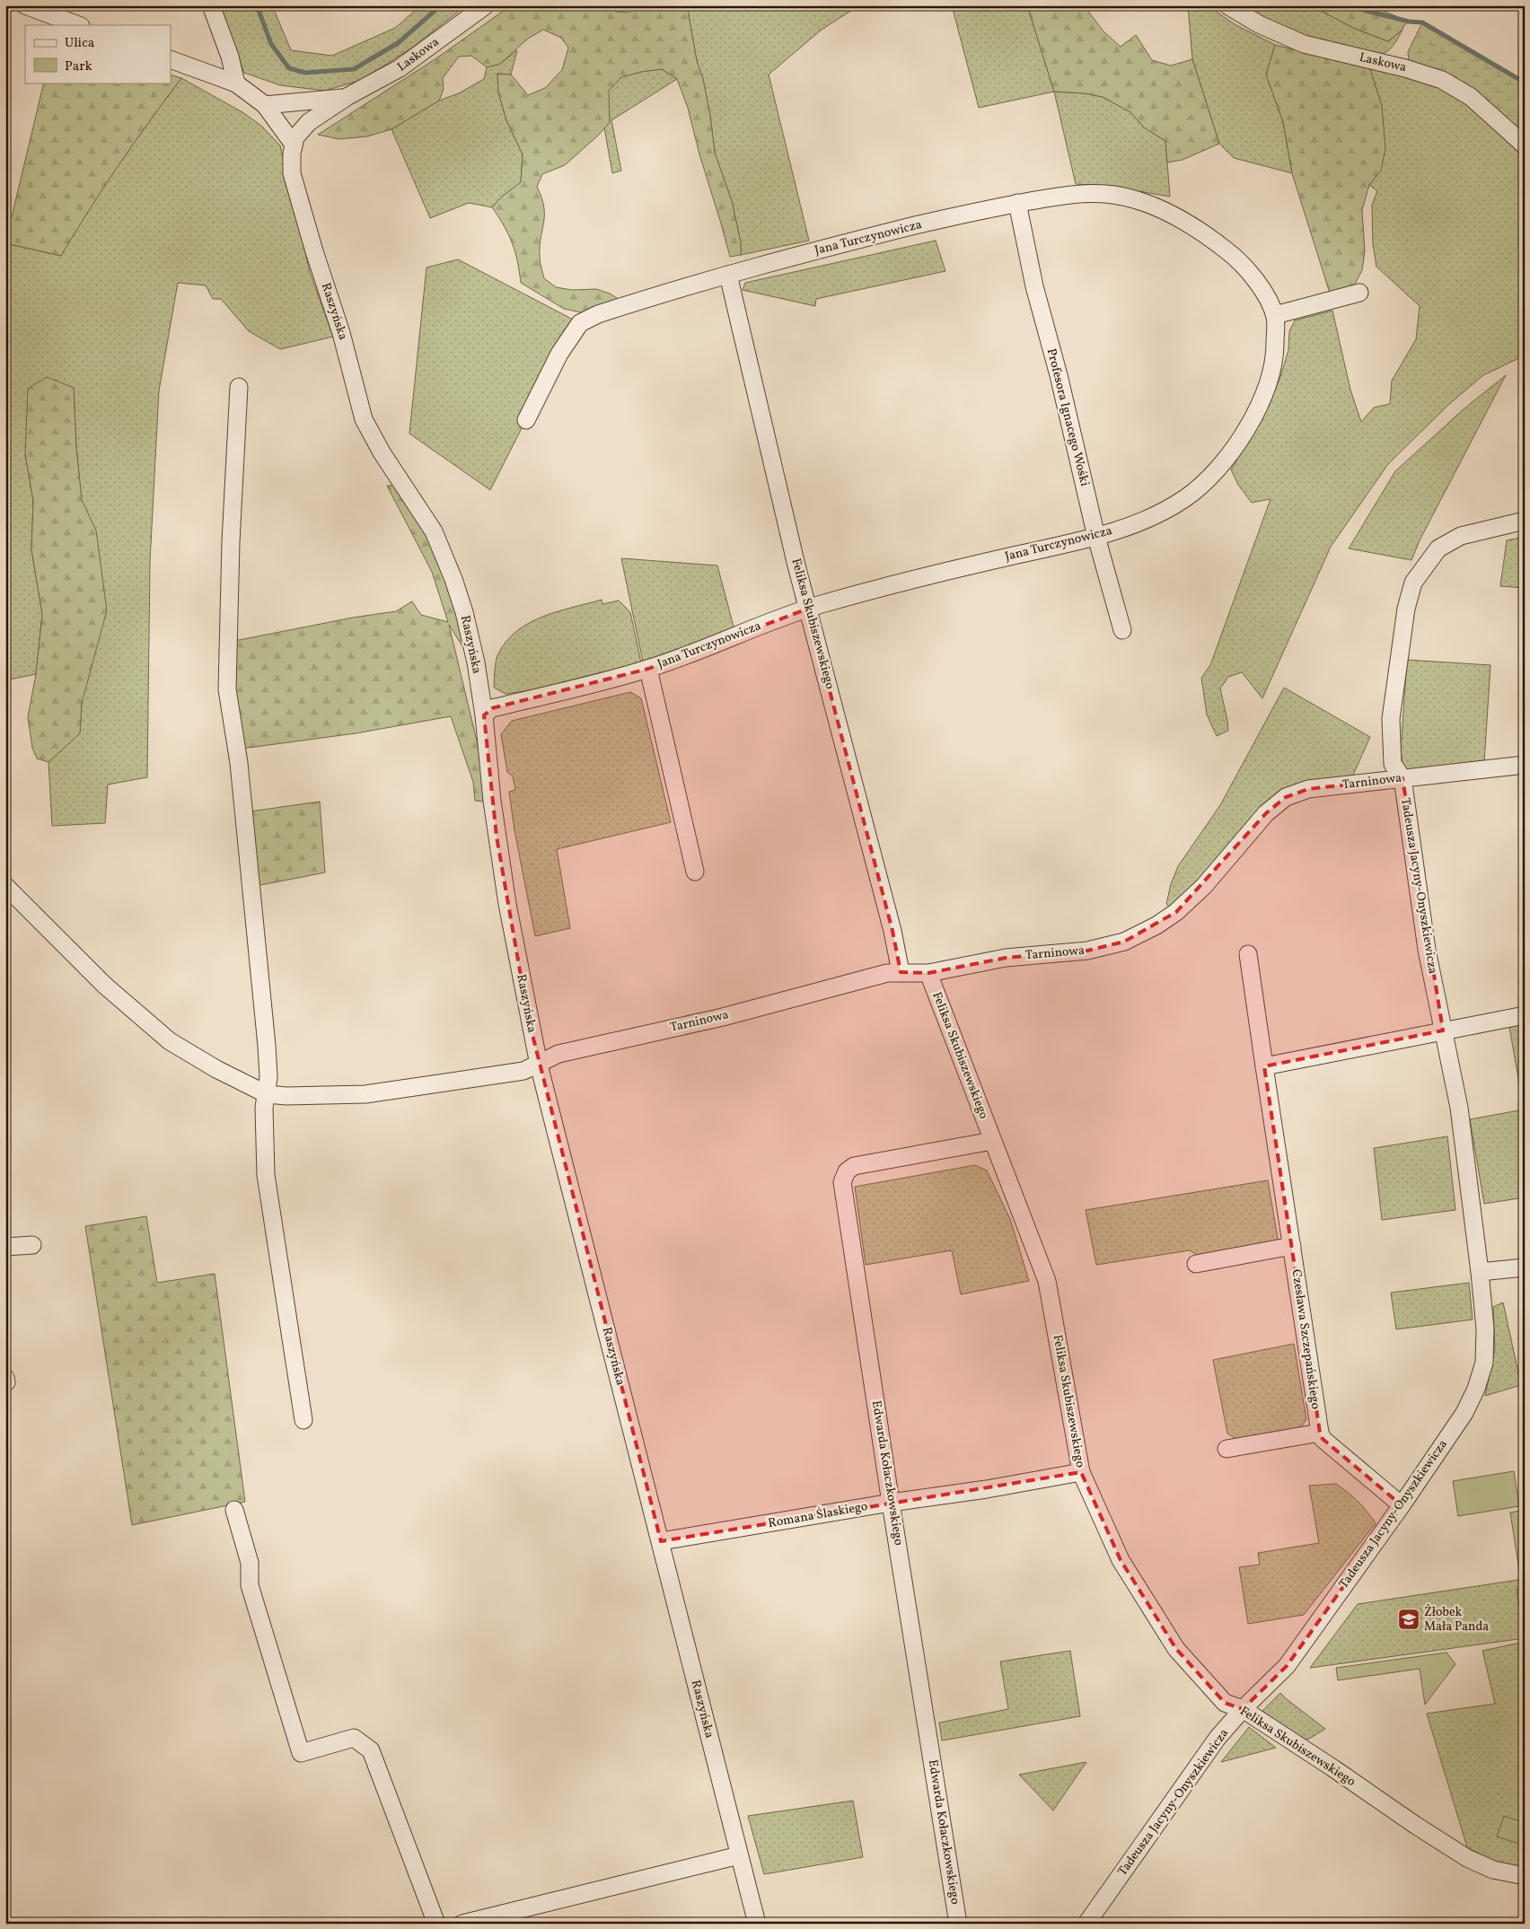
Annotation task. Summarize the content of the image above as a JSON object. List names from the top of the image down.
{
  "streets": {
    "street": [
      "Laskowa",
      "Jana Turczynowicza",
      "Raszyńska",
      "Profesora Ignacego Wośki",
      "Feliksa Skubiszewskiego",
      "Tarninowa",
      "Tadeusza Jacyny-Onyszkiewicza",
      "Czesława Szczepańskiego",
      "Edwarda Kołaczkowskiego",
      "Romana Ślaskiego"
    ]
  },
  "crossings": [
    ["Laskowa", "Raszyńska"],
    ["Jana Turczynowicza", "Raszyńska"],
    ["Jana Turczynowicza", "Profesora Ignacego Wośki"],
    ["Jana Turczynowicza", "Feliksa Skubiszewskiego"],
    ["Raszyńska", "Tarninowa"],
    ["Raszyńska", "Romana Ślaskiego"],
    ["Feliksa Skubiszewskiego", "Tarninowa"],
    ["Feliksa Skubiszewskiego", "Tadeusza Jacyny-Onyszkiewicza"],
    ["Feliksa Skubiszewskiego", "Edwarda Kołaczkowskiego"],
    ["Feliksa Skubiszewskiego", "Romana Ślaskiego"],
    ["Tarninowa", "Tadeusza Jacyny-Onyszkiewicza"],
    ["Edwarda Kołaczkowskiego", "Romana Ślaskiego"]
  ],
  "places": {
    "school or university": ["Żłobek Mała Panda"]
  },
  "legend": ["Ulica", "Park"]
}
